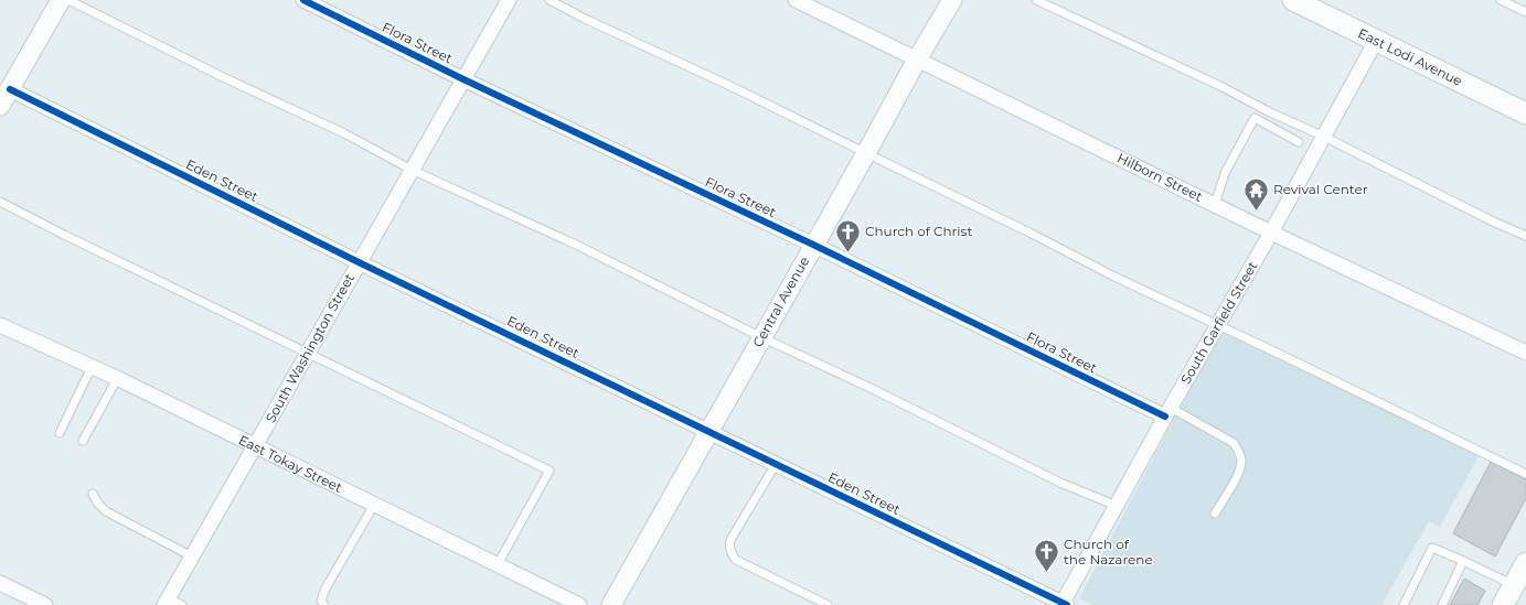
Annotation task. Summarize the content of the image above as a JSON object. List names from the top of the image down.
{
  "streets": {
    "main road": ["East Lodi Avenue"],
    "street": [
      "Flora Street",
      "Hilborn Street",
      "Eden Street",
      "Central Avenue",
      "South Garfield Street",
      "South Washington Street",
      "East Tokay Street"
    ]
  },
  "crossings": [
    ["Flora Street", "Central Avenue"],
    ["Flora Street", "South Garfield Street"],
    ["Flora Street", "South Washington Street"],
    ["East Lodi Avenue", "South Garfield Street"],
    ["Hilborn Street", "Central Avenue"],
    ["Hilborn Street", "South Garfield Street"],
    ["Eden Street", "Central Avenue"],
    ["Eden Street", "South Garfield Street"],
    ["Eden Street", "South Washington Street"],
    ["South Washington Street", "East Tokay Street"]
  ],
  "places": {
    "temple": ["Revival Center"],
    "church": ["Church of Christ", "Church of the Nazarene"]
  }
}
